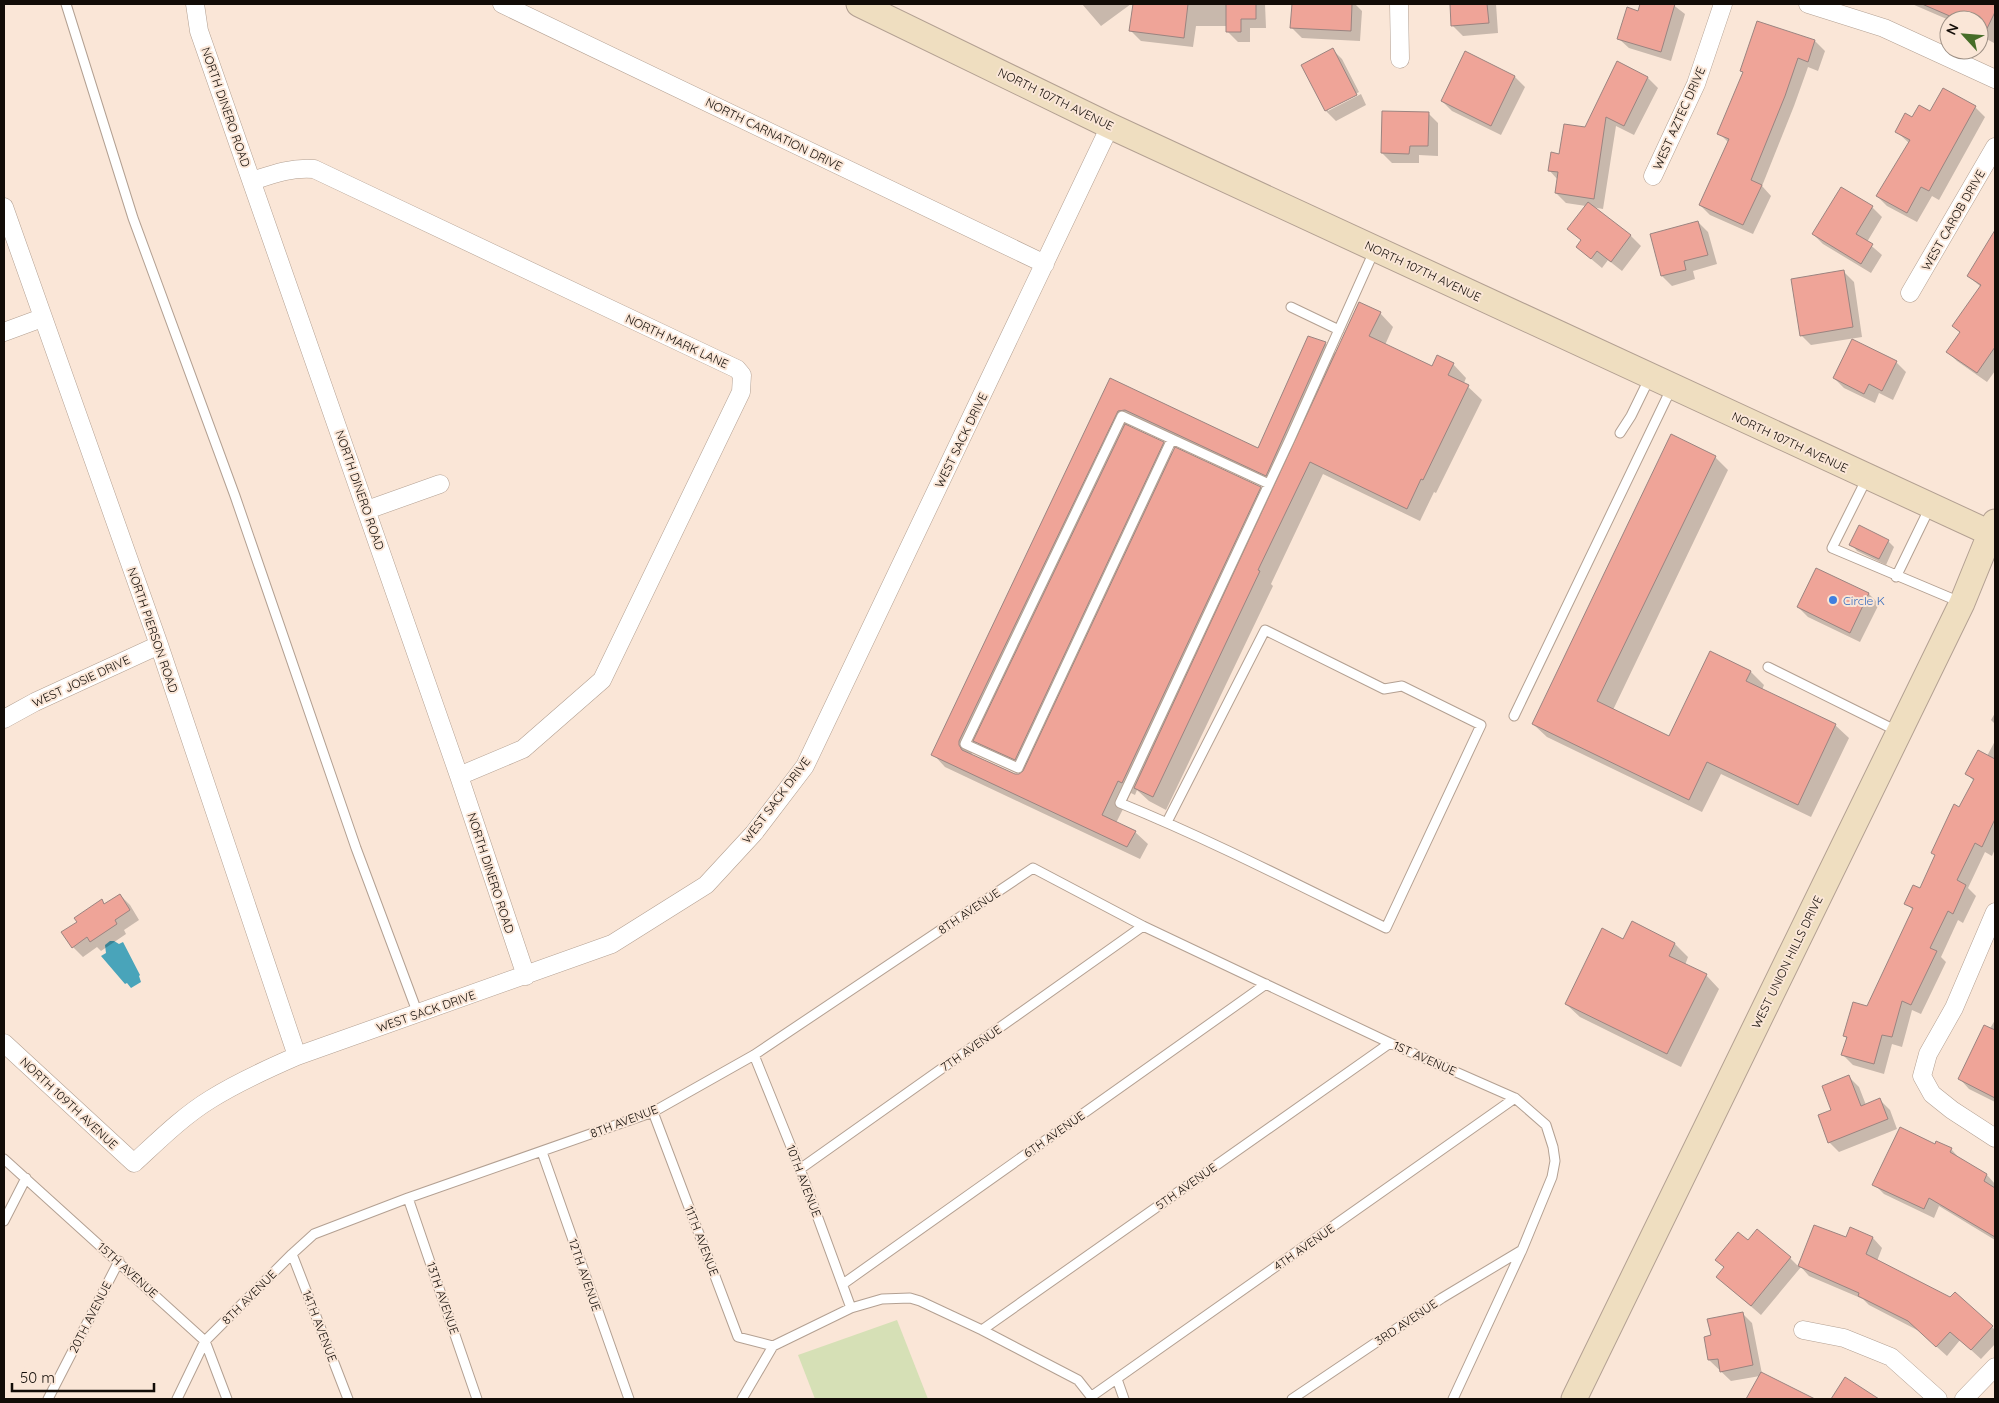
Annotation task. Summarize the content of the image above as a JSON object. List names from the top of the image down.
{
  "streets": {
    "main road": ["NORTH 107TH AVENUE", "WEST UNION HILLS DRIVE"],
    "street": [
      "NORTH DINERO ROAD",
      "WEST AZTEC DRIVE",
      "NORTH CARNATION DRIVE",
      "WEST CAROB DRIVE",
      "NORTH MARK LANE",
      "WEST SACK DRIVE",
      "NORTH PIERSON ROAD",
      "WEST JOSIE DRIVE",
      "NORTH 109TH AVENUE"
    ],
    "lane": [
      "8TH AVENUE",
      "7TH AVENUE",
      "1ST AVENUE",
      "6TH AVENUE",
      "10TH AVENUE",
      "5TH AVENUE",
      "11TH AVENUE",
      "4TH AVENUE",
      "15TH AVENUE",
      "12TH AVENUE",
      "13TH AVENUE",
      "20TH AVENUE",
      "3RD AVENUE",
      "14TH AVENUE"
    ]
  },
  "crossings": [
    ["NORTH 107TH AVENUE", "WEST SACK DRIVE"],
    ["NORTH 107TH AVENUE", "WEST UNION HILLS DRIVE"],
    ["NORTH DINERO ROAD", "NORTH MARK LANE"],
    ["NORTH DINERO ROAD", "WEST SACK DRIVE"],
    ["NORTH CARNATION DRIVE", "WEST SACK DRIVE"],
    ["WEST SACK DRIVE", "NORTH PIERSON ROAD"],
    ["WEST SACK DRIVE", "NORTH 109TH AVENUE"],
    ["NORTH PIERSON ROAD", "WEST JOSIE DRIVE"],
    ["8TH AVENUE", "1ST AVENUE"],
    ["8TH AVENUE", "10TH AVENUE"],
    ["8TH AVENUE", "11TH AVENUE"],
    ["8TH AVENUE", "15TH AVENUE"],
    ["8TH AVENUE", "12TH AVENUE"],
    ["8TH AVENUE", "13TH AVENUE"],
    ["8TH AVENUE", "14TH AVENUE"],
    ["7TH AVENUE", "1ST AVENUE"],
    ["7TH AVENUE", "10TH AVENUE"],
    ["1ST AVENUE", "6TH AVENUE"],
    ["1ST AVENUE", "5TH AVENUE"],
    ["1ST AVENUE", "4TH AVENUE"],
    ["1ST AVENUE", "3RD AVENUE"],
    ["6TH AVENUE", "10TH AVENUE"],
    ["15TH AVENUE", "20TH AVENUE"]
  ],
  "places": ["Circle K"],
  "scale_bar": "50 m",
  "north": "top left"
}
